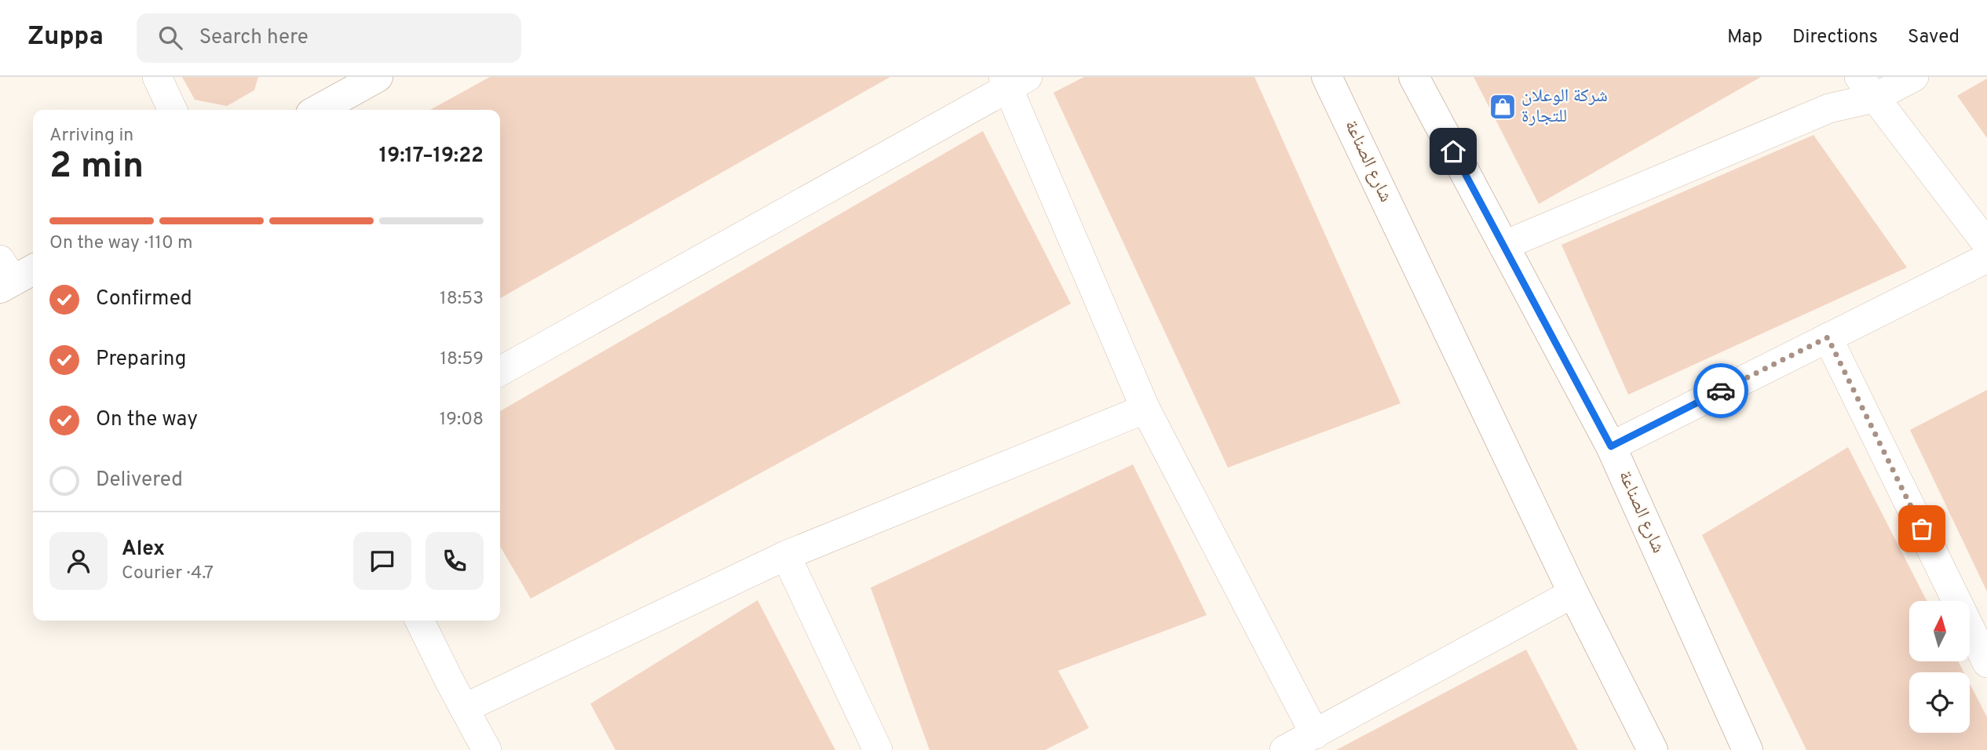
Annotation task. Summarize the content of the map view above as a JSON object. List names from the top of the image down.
{
  "streets": {
    "street": ["شارع الصناعة"]
  },
  "places": {
    "shop": ["شركة الوعلان للتجارة"]
  },
  "north": "top",
  "page": {
    "header": "Zuppa",
    "search": "Search here",
    "nav": ["Map", "Directions", "Saved"],
    "heading": ["2 min", "Arriving in", "19:17–19:22"],
    "panel": ["Alex", "Courier · 4.7"],
    "bar": "On the way · 110 m",
    "list": [
      ["Confirmed", "18:53"],
      ["Preparing", "18:59"],
      ["On the way", "19:08"],
      "Delivered"
    ]
  }
}
